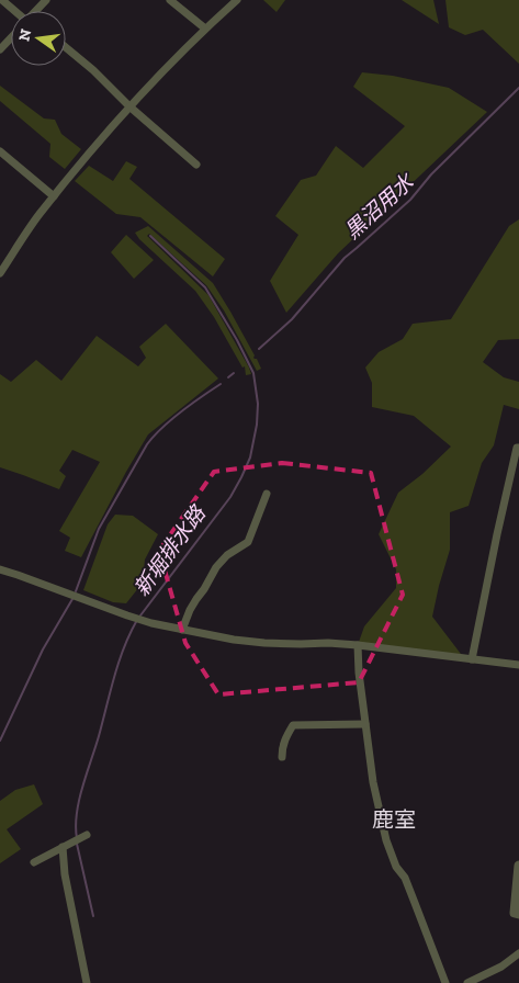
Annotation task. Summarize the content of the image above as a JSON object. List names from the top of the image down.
{
  "districts": ["鹿室"],
  "water": ["黒沼用水", "新堀排水路"],
  "north": "left"
}
